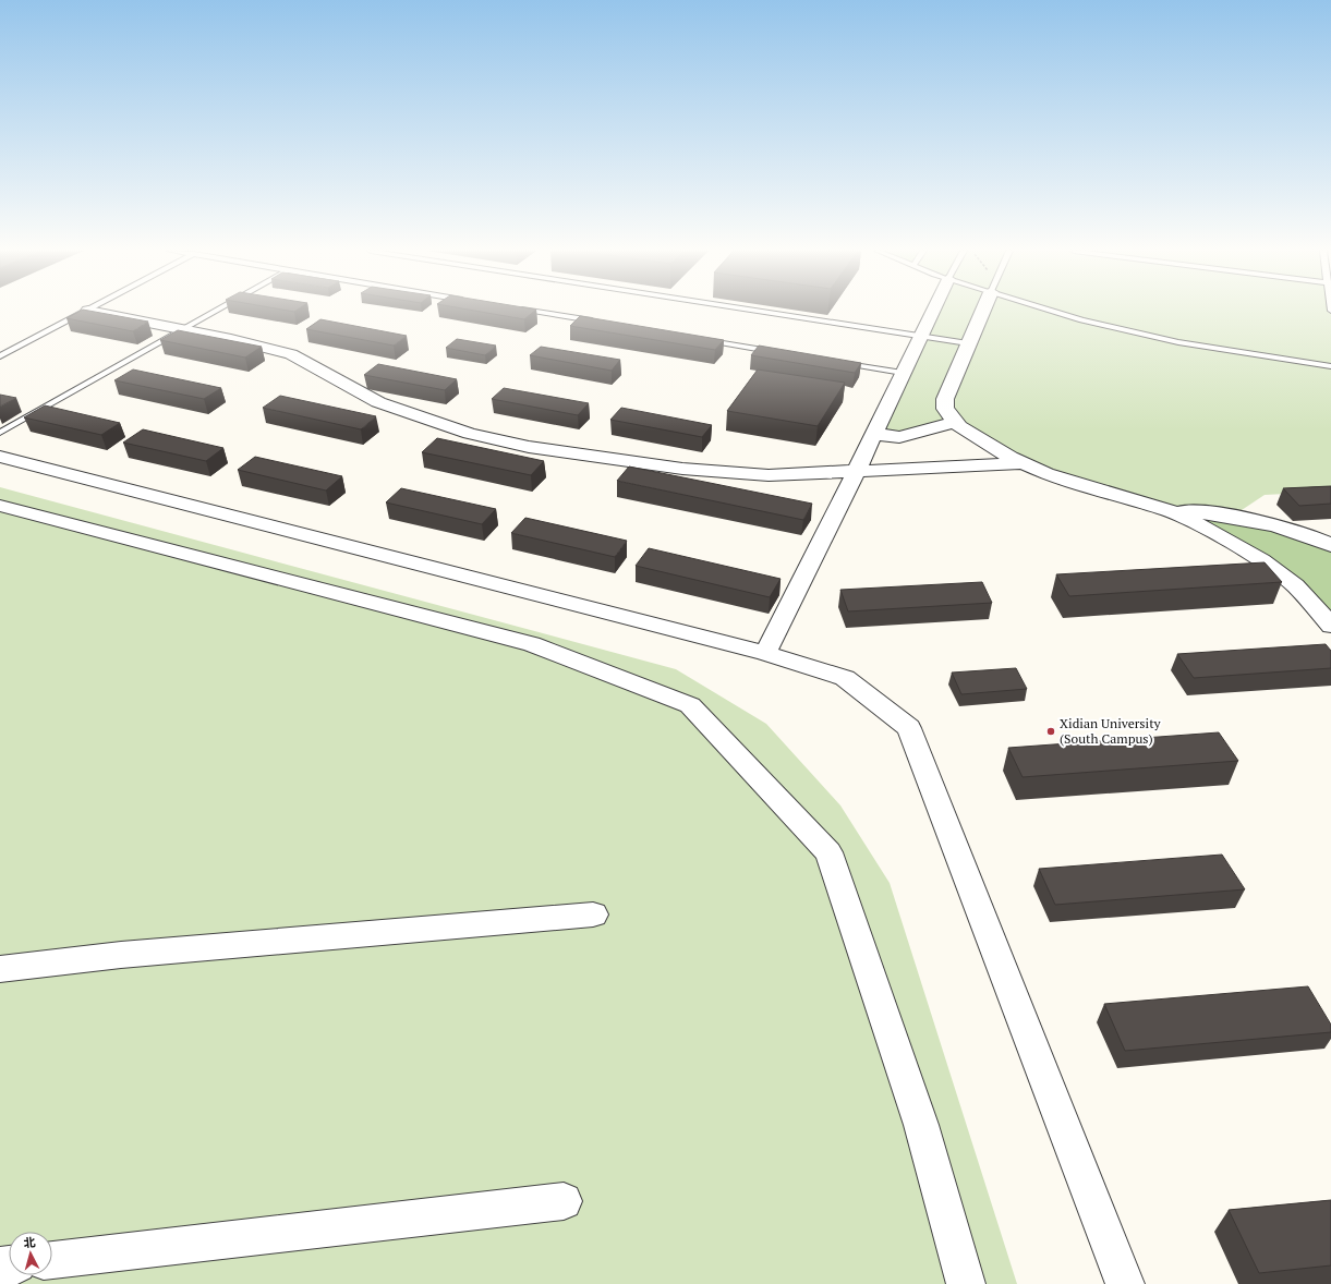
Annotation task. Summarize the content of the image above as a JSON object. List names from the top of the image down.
{
  "places": ["Xidian University (South Campus)"],
  "north": "top"
}
